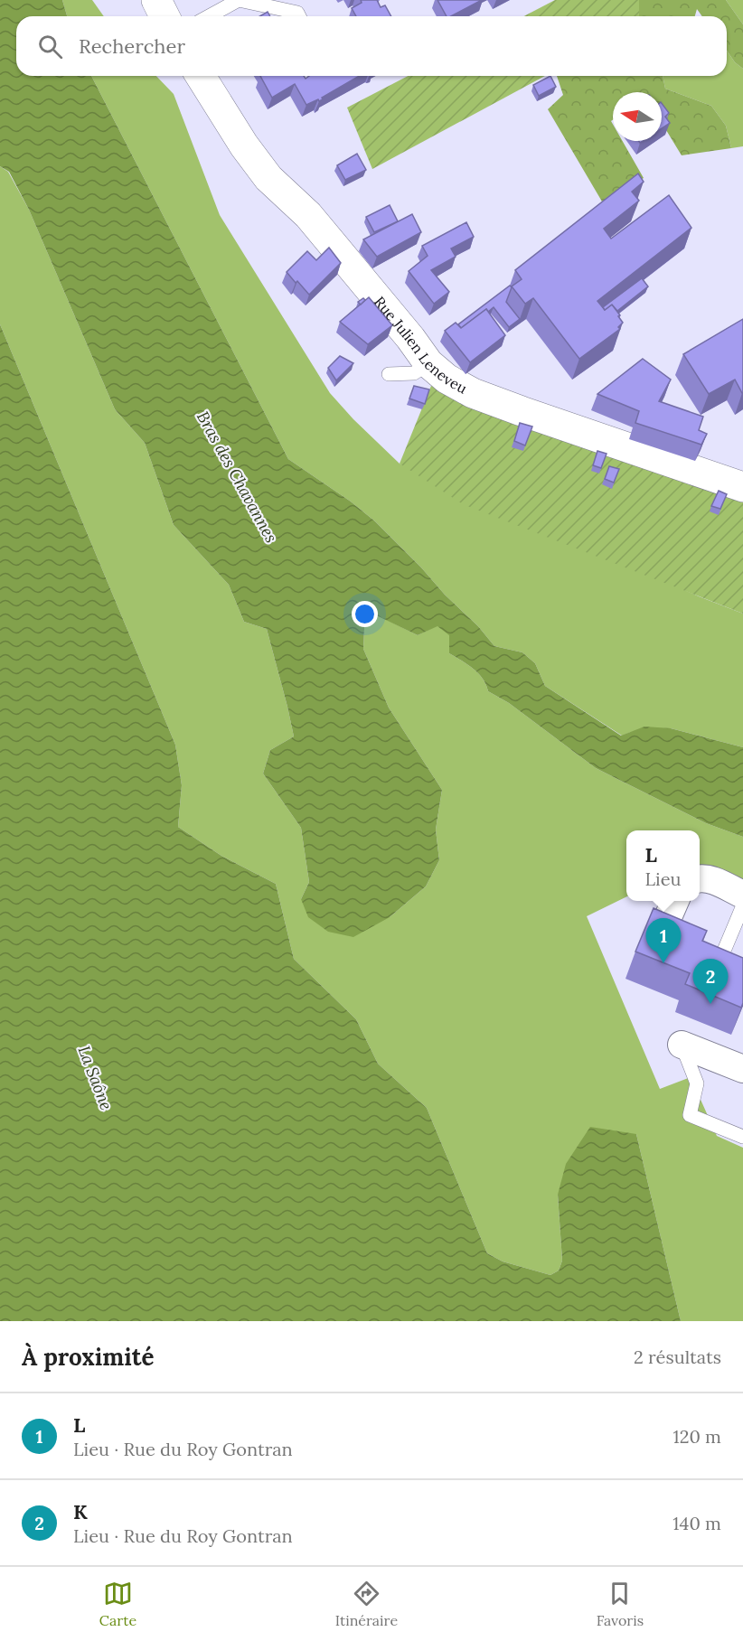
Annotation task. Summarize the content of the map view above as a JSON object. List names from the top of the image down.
{
  "streets": {
    "street": ["Rue Julien Leneveu"]
  },
  "water": ["Bras des Chavannes", "La Saône"],
  "north": "left",
  "page": {
    "search": "Rechercher",
    "popup": ["L", "Lieu"],
    "pins": ["1", "2"],
    "heading": ["À proximité", "2 résultats"],
    "list": [
      {
        "mark": "1",
        "name": "L",
        "note": "Lieu · Rue du Roy Gontran",
        "value": "120 m"
      },
      {
        "mark": "2",
        "name": "K",
        "note": "Lieu · Rue du Roy Gontran",
        "value": "140 m"
      }
    ],
    "nav": ["Carte", "Itinéraire", "Favoris"]
  }
}
